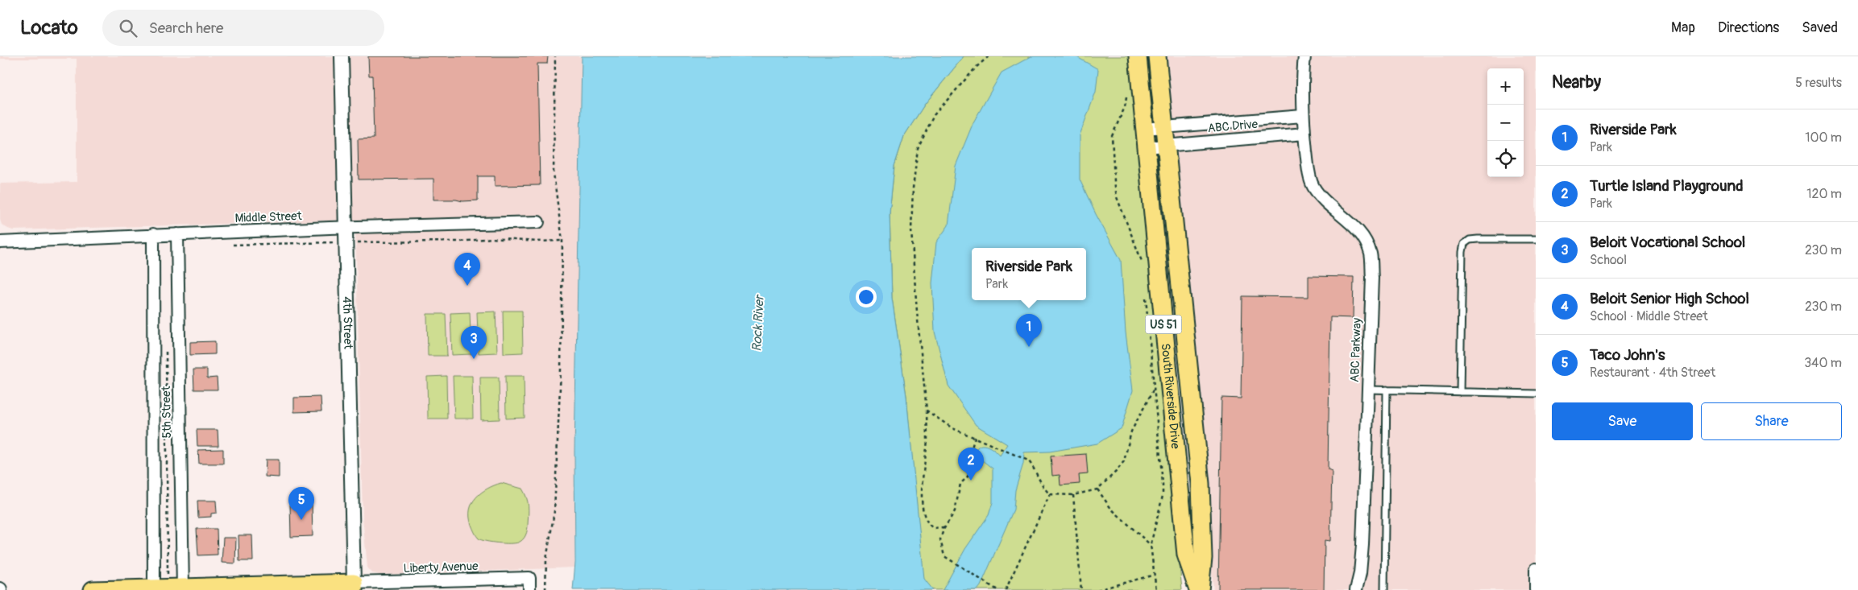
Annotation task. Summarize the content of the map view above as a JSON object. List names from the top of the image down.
{
  "streets": {
    "main road": ["US 51", "South Riverside Drive"],
    "street": [
      "ABC Drive",
      "Middle Street",
      "4th Street",
      "ABC Parkway",
      "5th Street",
      "Liberty Avenue"
    ]
  },
  "crossings": [
    ["ABC Drive", "ABC Parkway"],
    ["ABC Drive", "South Riverside Drive"],
    ["Middle Street", "4th Street"],
    ["Middle Street", "5th Street"],
    ["4th Street", "Liberty Avenue"]
  ],
  "water": ["Rock River"],
  "page": {
    "header": "Locato",
    "search": "Search here",
    "nav": ["Map", "Directions", "Saved"],
    "heading": ["Nearby", "5 results"],
    "map_buttons": ["+", "−"],
    "list": [
      {
        "mark": "1",
        "name": "Riverside Park",
        "note": "Park",
        "value": "100 m"
      },
      {
        "mark": "2",
        "name": "Turtle Island Playground",
        "note": "Park",
        "value": "120 m"
      },
      {
        "mark": "3",
        "name": "Beloit Vocational School",
        "note": "School",
        "value": "230 m"
      },
      {
        "mark": "4",
        "name": "Beloit Senior High School",
        "note": "School · Middle Street",
        "value": "230 m"
      },
      {
        "mark": "5",
        "name": "Taco John's",
        "note": "Restaurant · 4th Street",
        "value": "340 m"
      }
    ],
    "popup": ["Riverside Park", "Park"],
    "pins": [
      "4",
      "1",
      "3",
      "2",
      "5"
    ],
    "buttons": ["Save", "Share"]
  }
}
